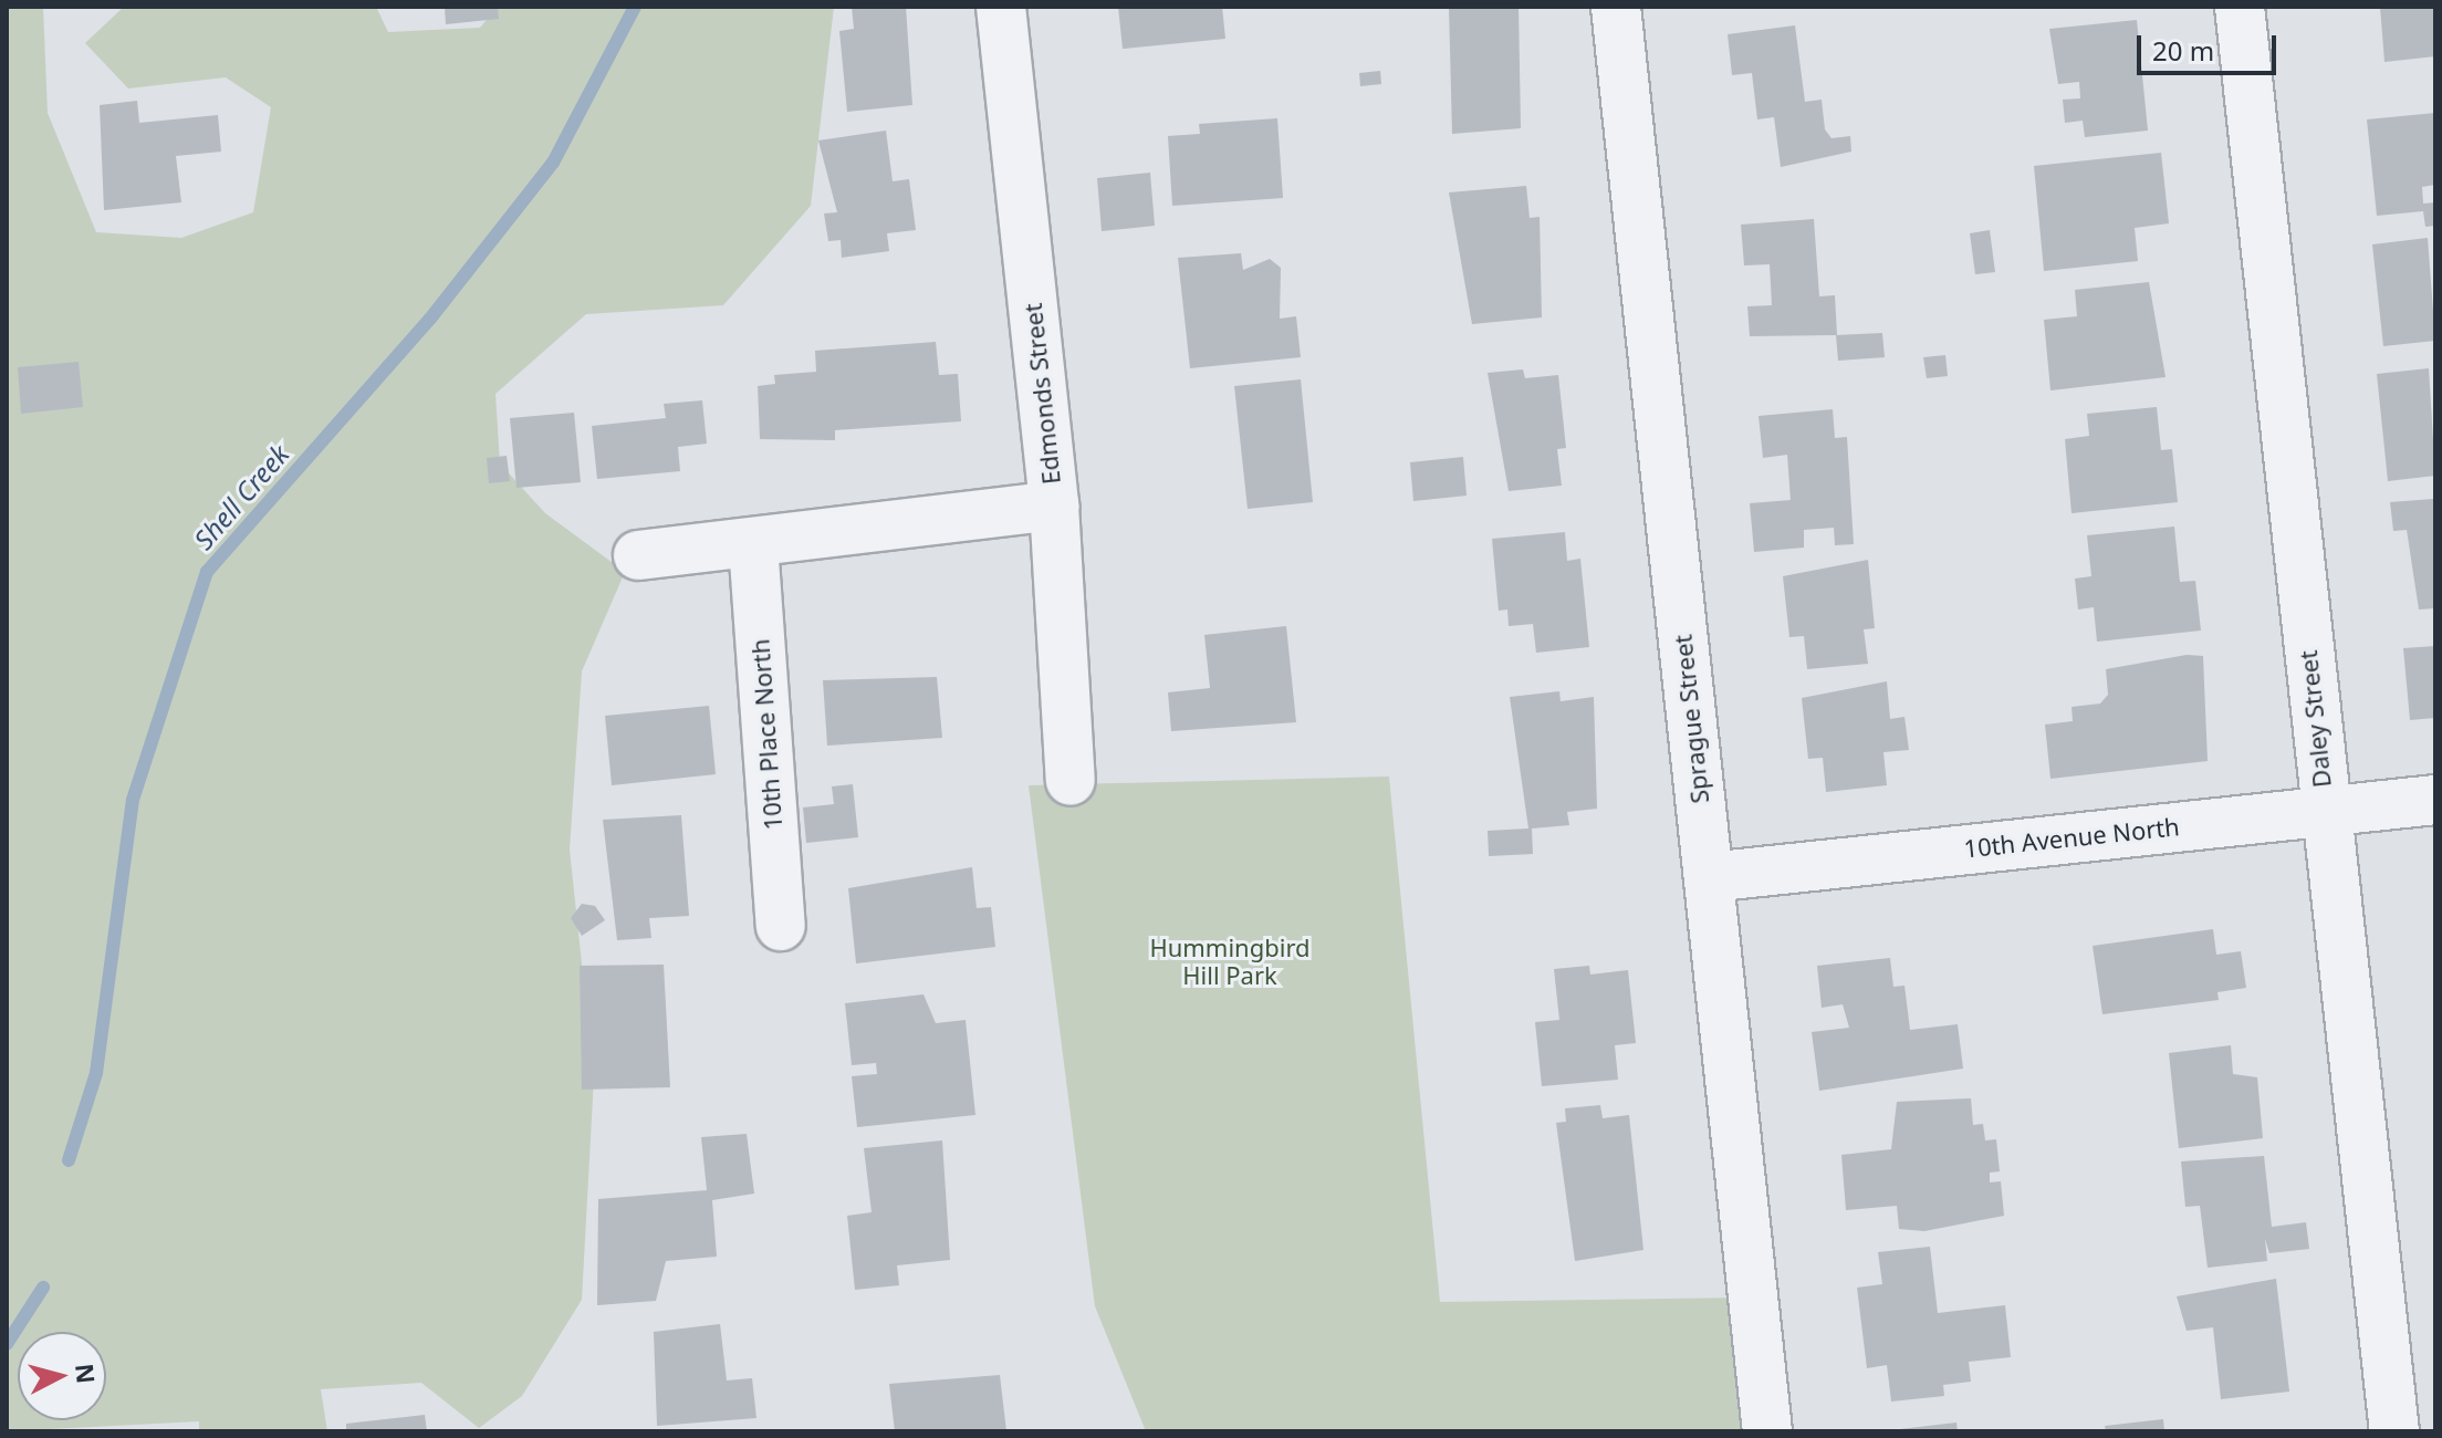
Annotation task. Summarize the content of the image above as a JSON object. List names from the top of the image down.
{
  "streets": {
    "street": [
      "Edmonds Street",
      "Sprague Street",
      "Daley Street",
      "10th Place North",
      "10th Avenue North"
    ]
  },
  "crossings": [
    ["Sprague Street", "10th Avenue North"],
    ["Daley Street", "10th Avenue North"]
  ],
  "water": ["Shell Creek"],
  "parks": ["Hummingbird Hill Park"],
  "scale_bar": "20 m",
  "north": "right"
}
